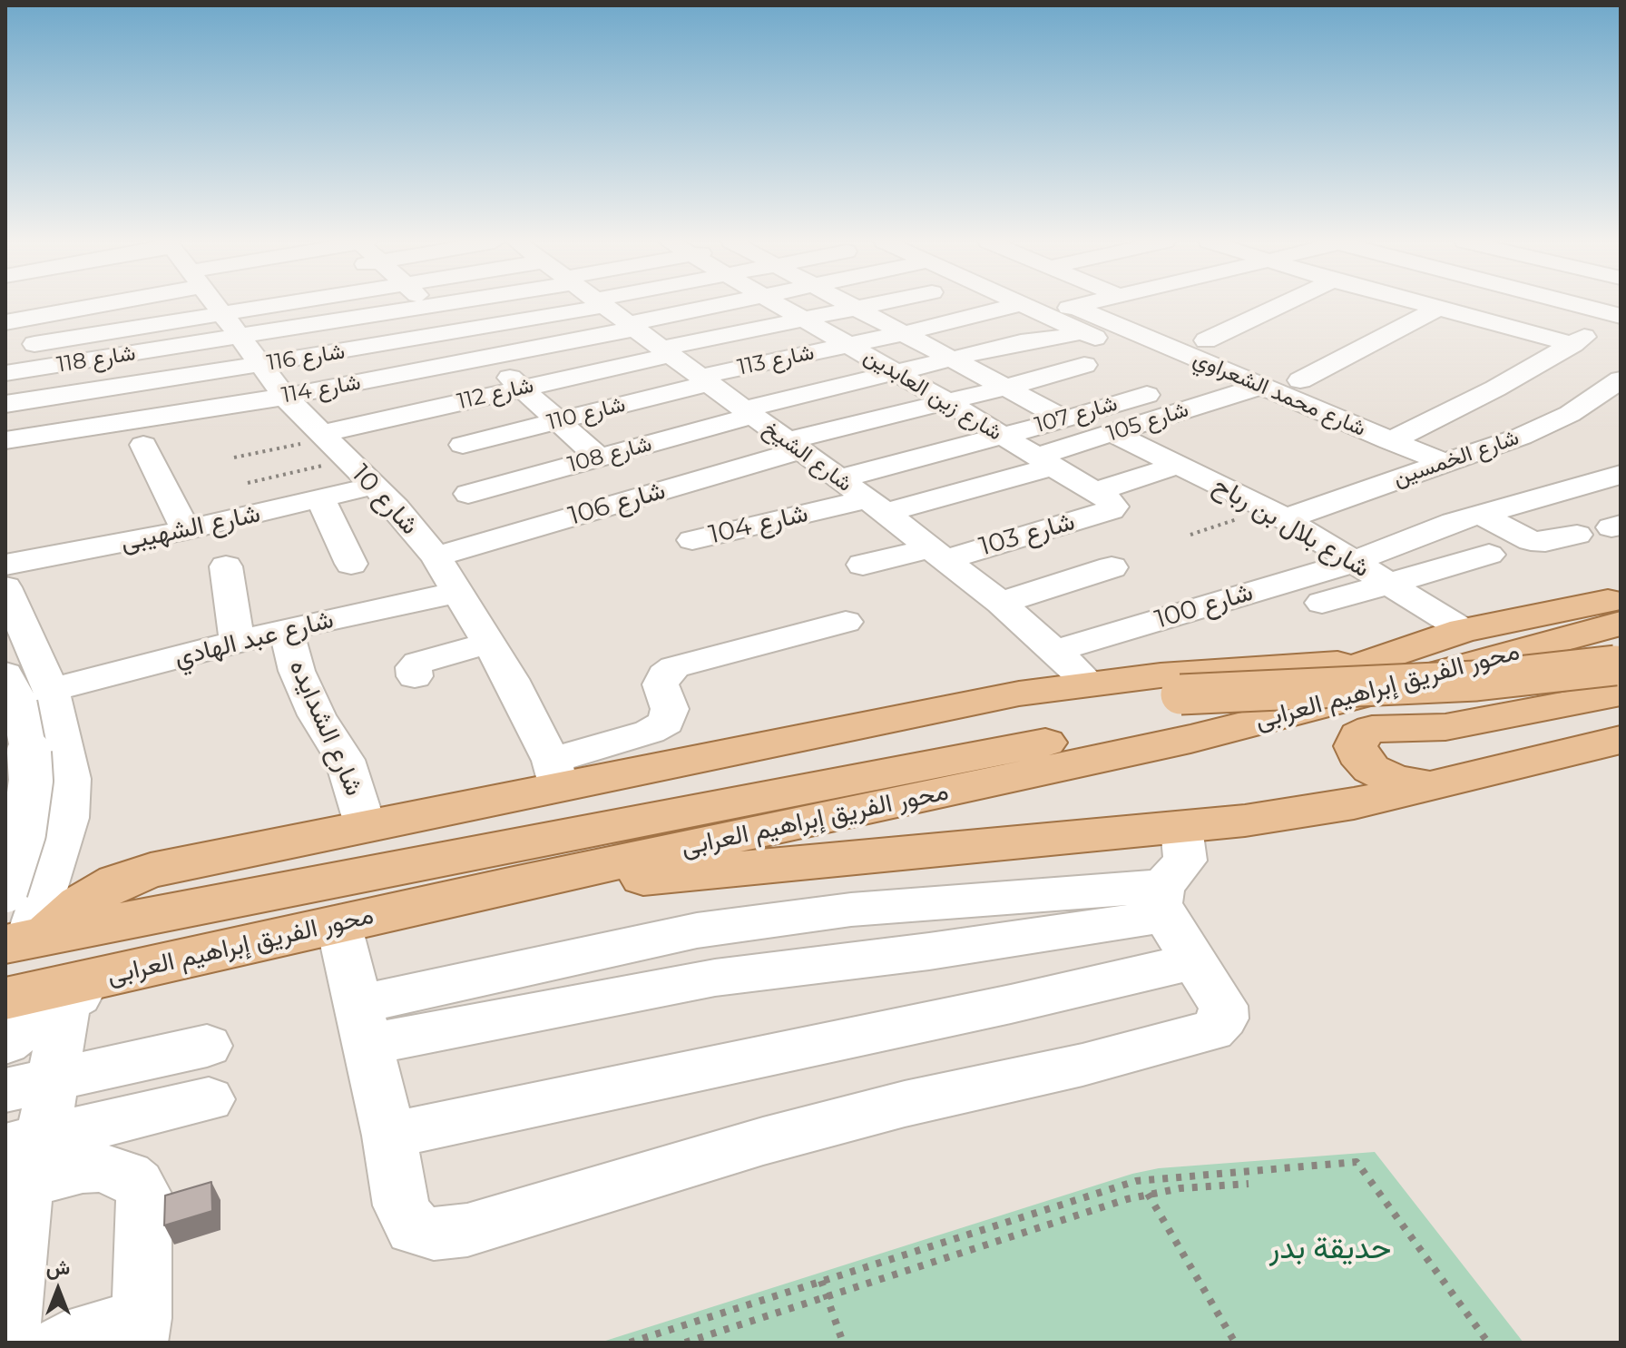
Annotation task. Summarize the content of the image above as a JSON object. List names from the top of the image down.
{
  "streets": {
    "main road": ["محور الفريق إبراهيم العرابى"],
    "street": [
      "شارع 116",
      "شارع 118",
      "شارع 113",
      "شارع 114",
      "شارع 112",
      "شارع محمد الشعراوي",
      "شارع زين العابدين",
      "شارع 110",
      "شارع 107",
      "شارع 105",
      "شارع 108",
      "شارع الشيخ",
      "شارع الخمسين",
      "شارع 10",
      "شارع 106",
      "شارع 104",
      "شارع بلال بن رباح",
      "شارع الشهيبى",
      "شارع 103",
      "شارع 100",
      "شارع عبد الهادي",
      "شارع الشدايده"
    ]
  },
  "crossings": [
    ["شارع 116", "شارع 10"],
    ["شارع 118", "شارع 10"],
    ["شارع 113", "شارع زين العابدين"],
    ["شارع 113", "شارع 110"],
    ["شارع 113", "شارع الشيخ"],
    ["شارع 113", "شارع بلال بن رباح"],
    ["شارع 114", "شارع الشيخ"],
    ["شارع 114", "شارع 10"],
    ["شارع 112", "شارع زين العابدين"],
    ["شارع 112", "شارع الشيخ"],
    ["شارع 112", "شارع 10"],
    ["شارع 112", "شارع بلال بن رباح"],
    ["شارع محمد الشعراوي", "شارع 105"],
    ["شارع محمد الشعراوي", "شارع الخمسين"],
    ["شارع زين العابدين", "شارع 107"],
    ["شارع زين العابدين", "شارع 105"],
    ["شارع زين العابدين", "شارع 108"],
    ["شارع زين العابدين", "شارع 106"],
    ["شارع زين العابدين", "شارع 103"],
    ["شارع 110", "شارع الشيخ"],
    ["شارع 107", "شارع الشيخ"],
    ["شارع 107", "شارع بلال بن رباح"],
    ["شارع 105", "شارع الشيخ"],
    ["شارع 105", "شارع 104"],
    ["شارع 105", "شارع بلال بن رباح"],
    ["شارع 108", "شارع الشيخ"],
    ["شارع 108", "شارع بلال بن رباح"],
    ["شارع الشيخ", "شارع 106"],
    ["شارع الشيخ", "شارع 104"],
    ["شارع الشيخ", "شارع 103"],
    ["شارع الشيخ", "شارع 100"],
    ["شارع الخمسين", "شارع بلال بن رباح"],
    ["شارع 10", "شارع 106"],
    ["شارع 10", "شارع الشهيبى"],
    ["شارع 10", "شارع عبد الهادي"],
    ["شارع 106", "شارع بلال بن رباح"],
    ["شارع 106", "شارع عبد الهادي"],
    ["شارع بلال بن رباح", "شارع 103"],
    ["شارع بلال بن رباح", "شارع 100"],
    ["شارع بلال بن رباح", "محور الفريق إبراهيم العرابى"],
    ["شارع عبد الهادي", "شارع الشدايده"]
  ],
  "parks": ["حديقة بدر"],
  "north": "top"
}
